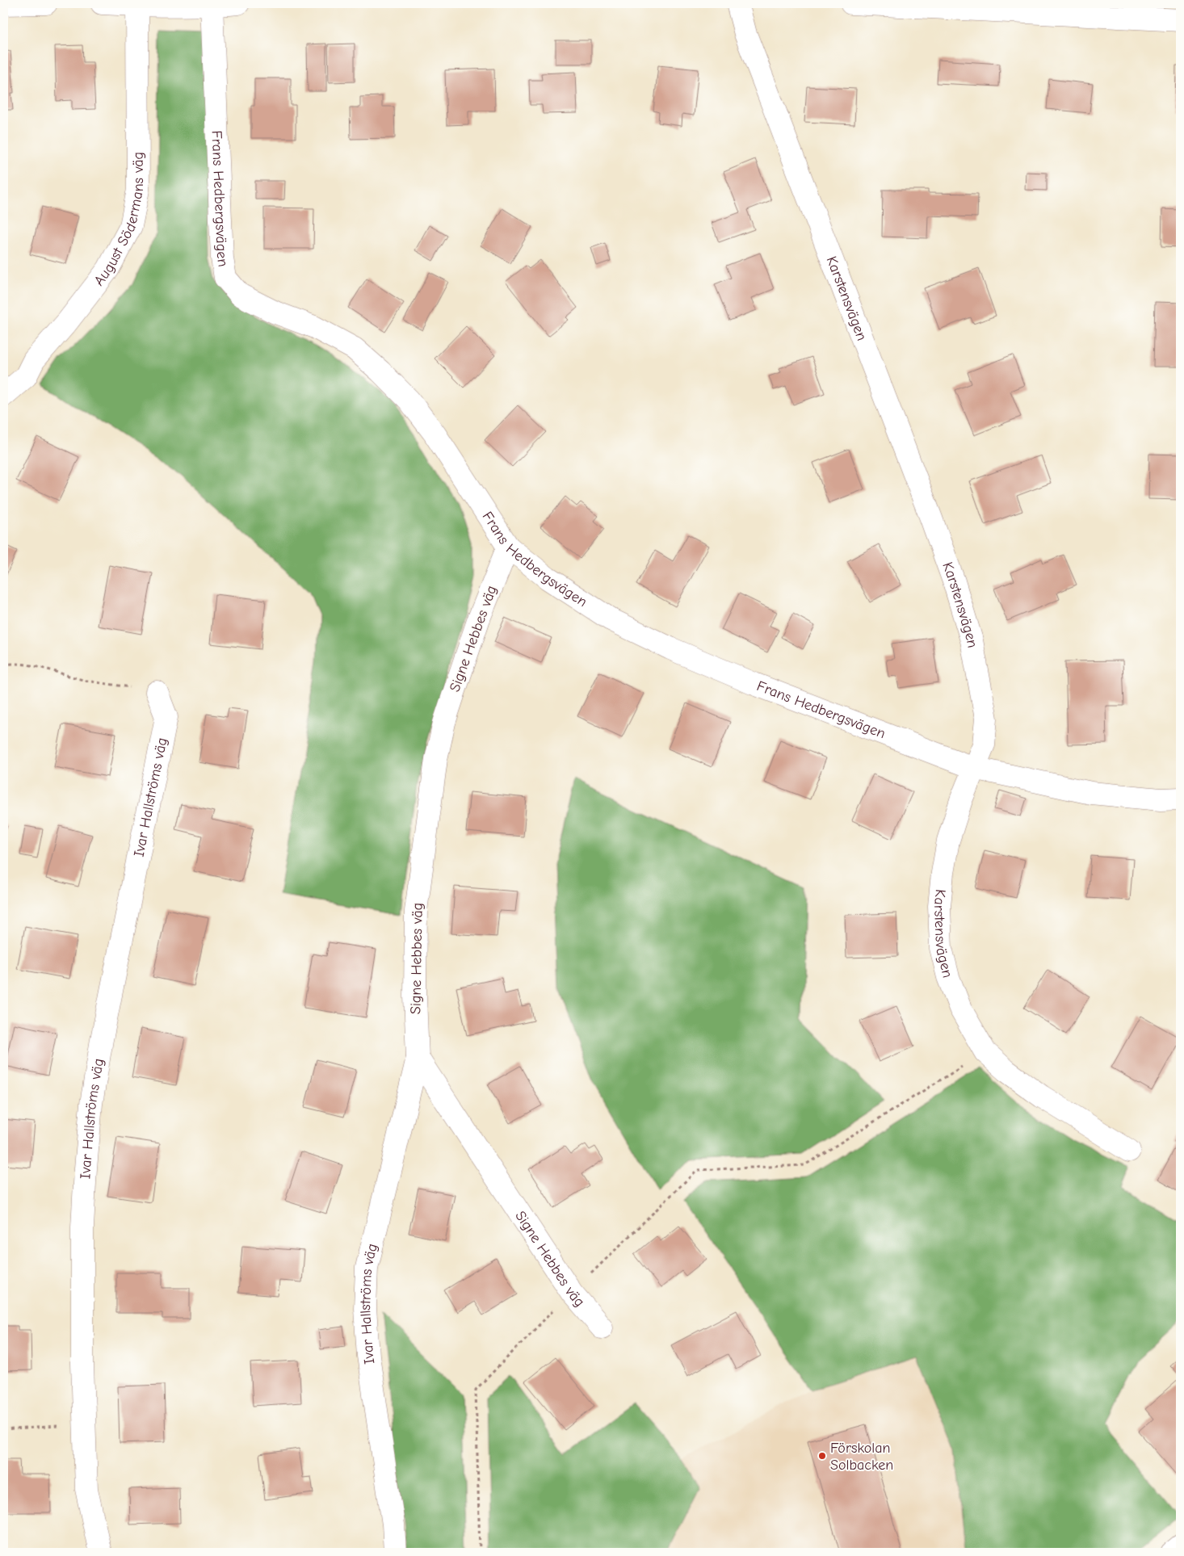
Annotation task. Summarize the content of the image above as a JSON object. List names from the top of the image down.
{
  "streets": {
    "street": [
      "Frans Hedbergsvägen",
      "August Södermans väg",
      "Karstensvägen",
      "Signe Hebbes väg",
      "Ivar Hallströms väg"
    ]
  },
  "crossings": [
    ["Frans Hedbergsvägen", "Karstensvägen"],
    ["Frans Hedbergsvägen", "Signe Hebbes väg"],
    ["Signe Hebbes väg", "Ivar Hallströms väg"]
  ],
  "places": ["Förskolan Solbacken"]
}
